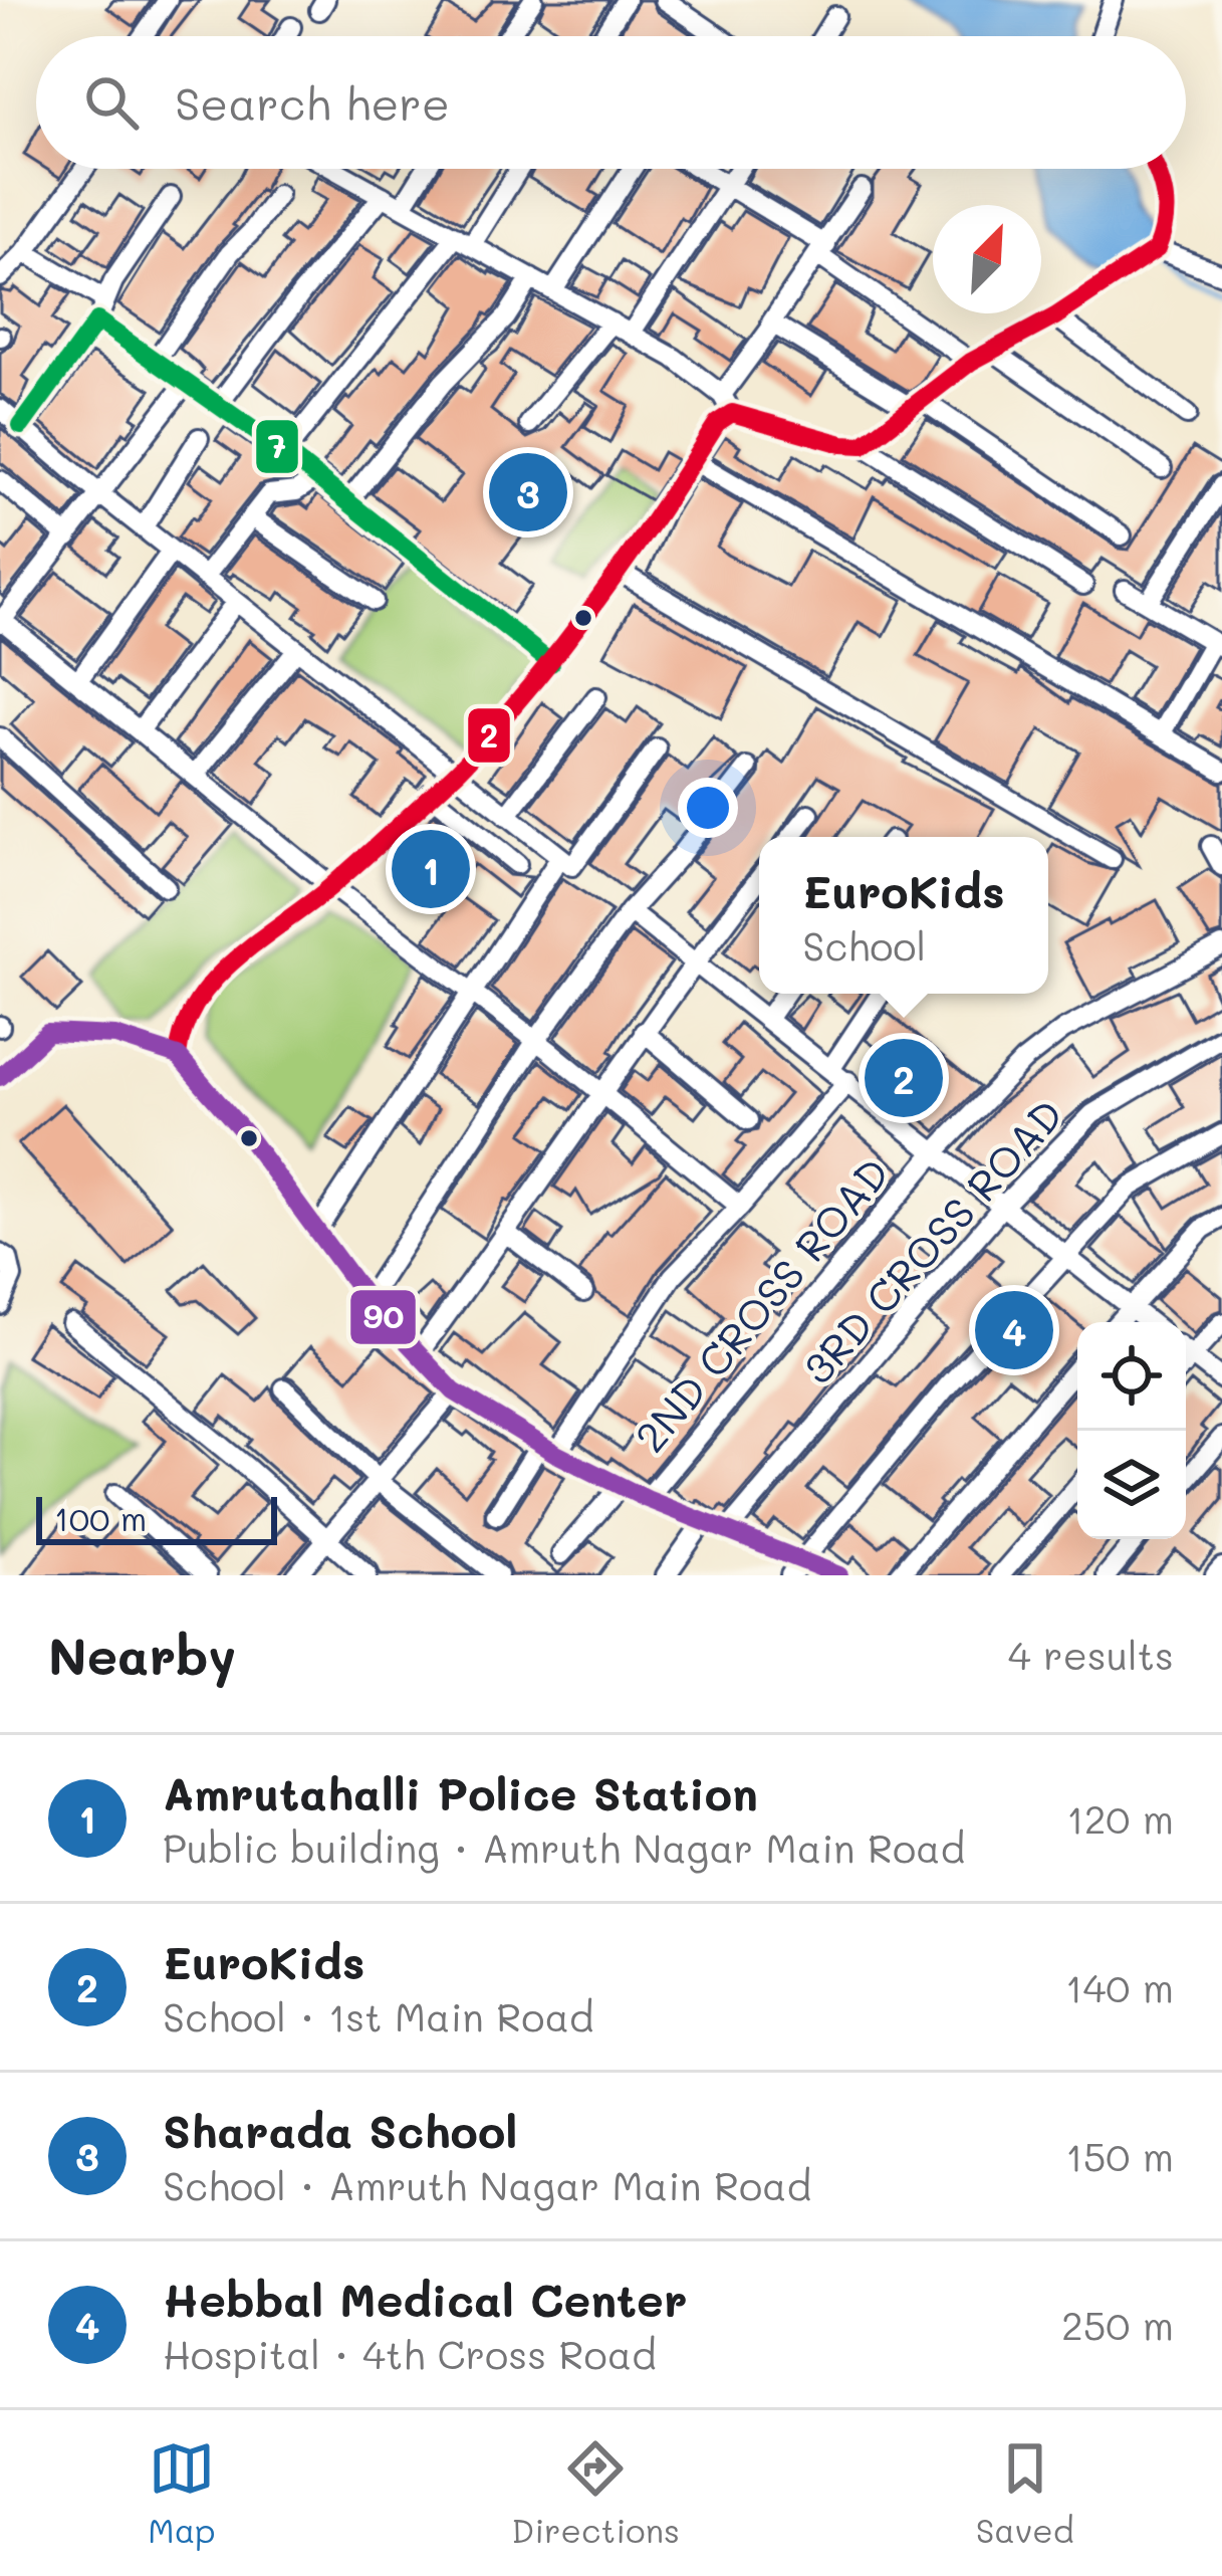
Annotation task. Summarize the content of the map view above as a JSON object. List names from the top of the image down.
{
  "streets": {
    "street": ["3RD CROSS ROAD", "2ND CROSS ROAD"]
  },
  "lines": ["transit line 2", "transit line 7", "transit line 90"],
  "scale_bar": "100 m",
  "north": "top right",
  "page": {
    "search": "Search here",
    "pins": [
      "3",
      "1",
      "2",
      "4"
    ],
    "popup": ["EuroKids", "School"],
    "scale": "100 m",
    "heading": ["Nearby", "4 results"],
    "list": [
      {
        "mark": "1",
        "name": "Amrutahalli Police Station",
        "note": "Public building · Amruth Nagar Main Road",
        "value": "120 m"
      },
      {
        "mark": "2",
        "name": "EuroKids",
        "note": "School · 1st Main Road",
        "value": "140 m"
      },
      {
        "mark": "3",
        "name": "Sharada School",
        "note": "School · Amruth Nagar Main Road",
        "value": "150 m"
      },
      {
        "mark": "4",
        "name": "Hebbal Medical Center",
        "note": "Hospital · 4th Cross Road",
        "value": "250 m"
      }
    ],
    "nav": ["Map", "Directions", "Saved"]
  }
}
